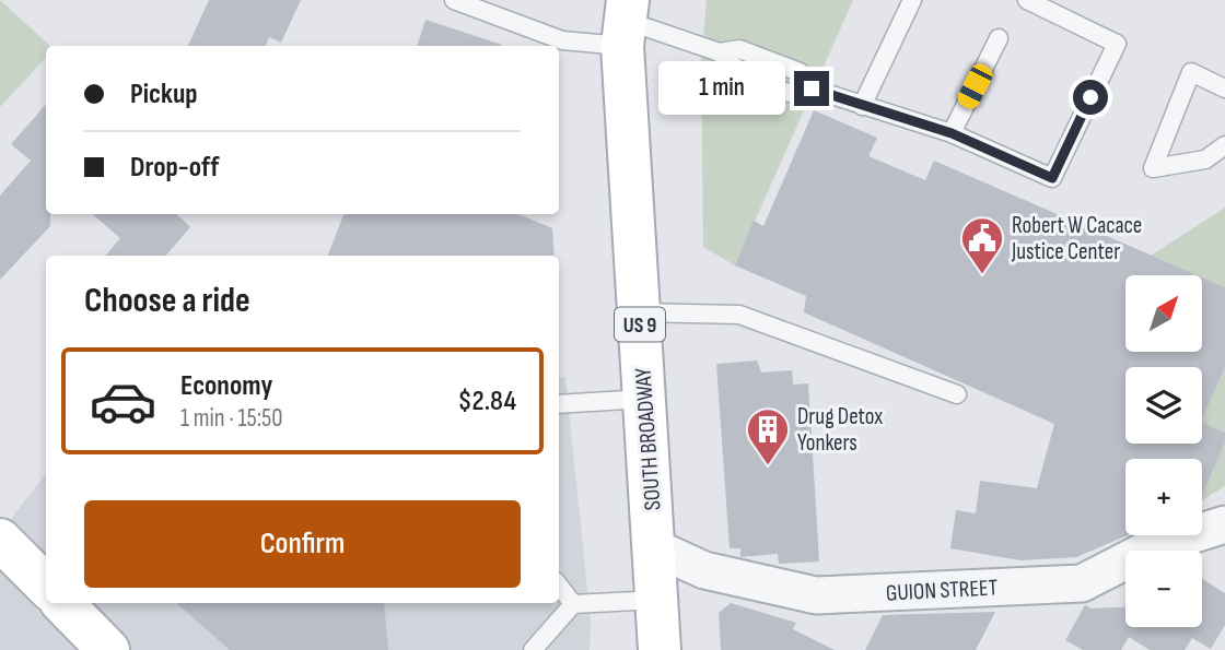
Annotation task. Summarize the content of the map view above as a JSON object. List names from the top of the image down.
{
  "streets": {
    "main road": ["US 9", "SOUTH BROADWAY"],
    "street": ["GUION STREET"]
  },
  "crossings": [
    ["SOUTH BROADWAY", "GUION STREET"]
  ],
  "places": {
    "public building": ["Robert W Cacace Justice Center"],
    "building": ["Drug Detox Yonkers"]
  },
  "north": "top right",
  "page": {
    "banner": ["Pickup", "Drop-off"],
    "bubble": "1 min",
    "heading": "Choose a ride",
    "map_buttons": ["+", "−"],
    "list": [
      {
        "name": "Economy",
        "note": "1 min · 15:50",
        "value": "$2.84"
      }
    ],
    "buttons": "Confirm"
  }
}
